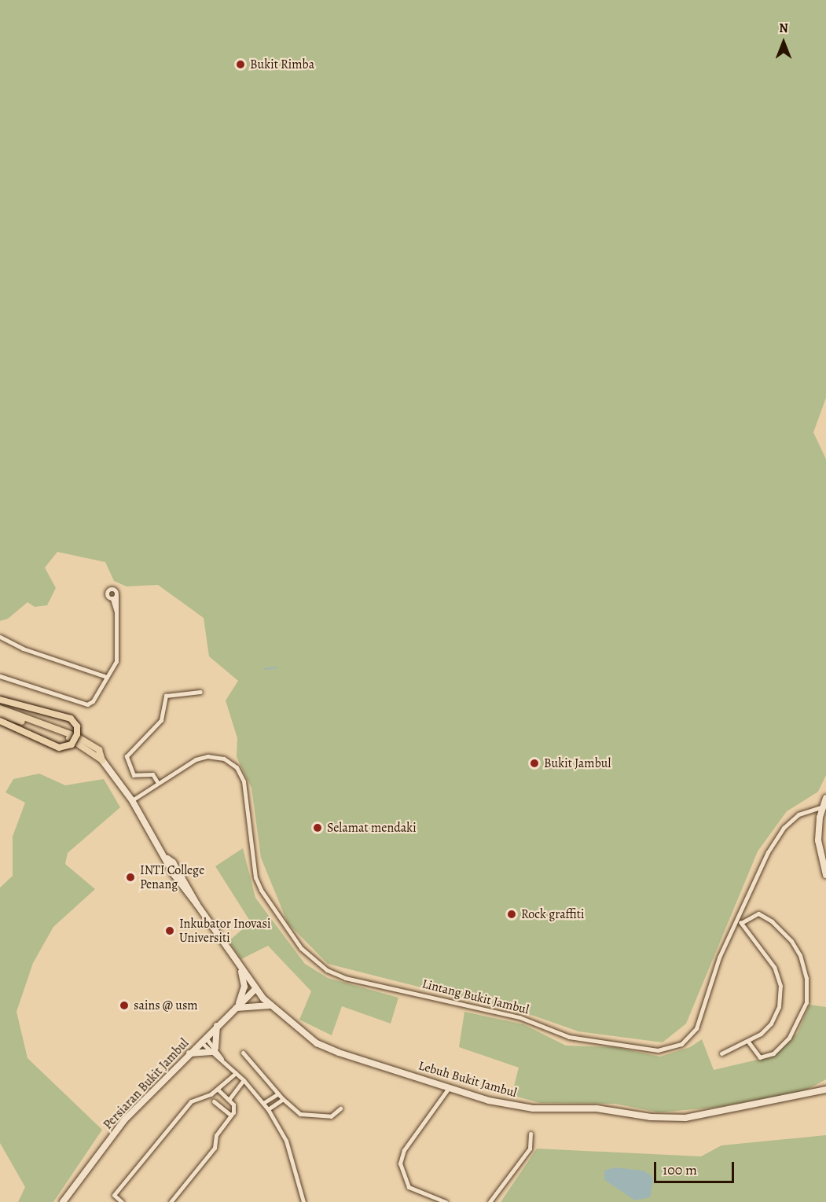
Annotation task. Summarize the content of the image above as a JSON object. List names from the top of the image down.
{
  "streets": {
    "main road": ["Lebuh Bukit Jambul", "Persiaran Bukit Jambul"],
    "street": ["Lintang Bukit Jambul"]
  },
  "crossings": [
    ["Lintang Bukit Jambul", "Lebuh Bukit Jambul"],
    ["Lebuh Bukit Jambul", "Persiaran Bukit Jambul"]
  ],
  "places": [
    "Bukit Rimba",
    "Bukit Jambul",
    "Selamat mendaki",
    "INTI College Penang",
    "Rock graffiti",
    "Inkubator Inovasi Universiti",
    "sains @ usm"
  ],
  "scale_bar": "100 m",
  "north": "top"
}
